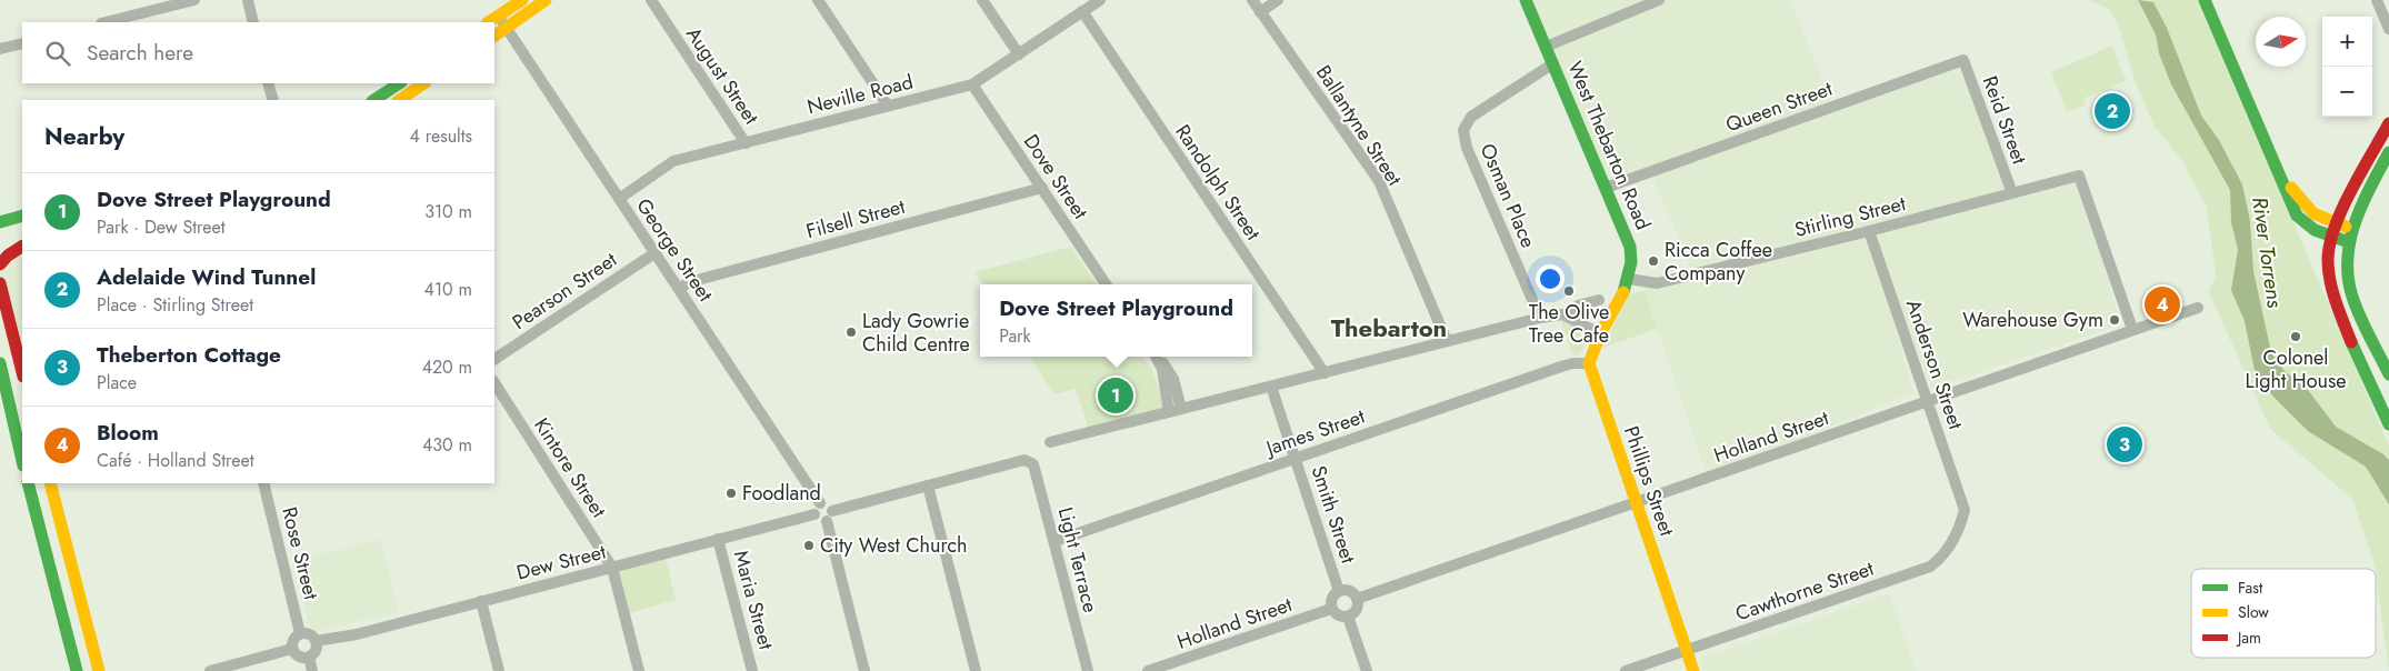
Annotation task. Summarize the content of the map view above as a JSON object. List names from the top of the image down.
{
  "streets": {
    "main road": ["West Thebarton Road", "Phillips Street"],
    "street": [
      "August Street",
      "Neville Road",
      "Queen Street",
      "Reid Street",
      "Ballantyne Street",
      "Dove Street",
      "Randolph Street",
      "Osman Place",
      "Stirling Street",
      "Filsell Street",
      "George Street",
      "Pearson Street",
      "Anderson Street",
      "James Street",
      "Holland Street",
      "Kintore Street",
      "Smith Street",
      "Rose Street",
      "Light Terrace",
      "Dew Street",
      "Cawthorne Street",
      "Maria Street"
    ]
  },
  "crossings": [
    ["August Street", "Neville Road"],
    ["Neville Road", "Dove Street"],
    ["Neville Road", "Randolph Street"],
    ["Neville Road", "George Street"],
    ["Queen Street", "Reid Street"],
    ["Queen Street", "West Thebarton Road"],
    ["Reid Street", "Stirling Street"],
    ["West Thebarton Road", "Osman Place"],
    ["West Thebarton Road", "Stirling Street"],
    ["Dove Street", "Filsell Street"],
    ["Stirling Street", "Anderson Street"],
    ["Stirling Street", "Holland Street"],
    ["Filsell Street", "George Street"],
    ["George Street", "Pearson Street"],
    ["George Street", "Dew Street"],
    ["Anderson Street", "Holland Street"],
    ["Anderson Street", "Cawthorne Street"],
    ["James Street", "Phillips Street"],
    ["James Street", "Smith Street"],
    ["James Street", "Light Terrace"],
    ["Holland Street", "Phillips Street"],
    ["Holland Street", "Smith Street"],
    ["Kintore Street", "Dew Street"],
    ["Phillips Street", "Cawthorne Street"],
    ["Rose Street", "Dew Street"],
    ["Dew Street", "Maria Street"]
  ],
  "districts": ["Thebarton"],
  "water": ["River Torrens"],
  "places": [
    "Ricca Coffee Company",
    "The Olive Tree Cafe",
    "Warehouse Gym",
    "Lady Gowrie Child Centre",
    "Colonel Light House",
    "Foodland",
    "City West Church"
  ],
  "legend": ["Fast", "Slow", "Jam"],
  "north": "right",
  "page": {
    "map_buttons": ["+", "−"],
    "search": "Search here",
    "pins": [
      "2",
      "4",
      "1",
      "3"
    ],
    "heading": ["Nearby", "4 results"],
    "list": [
      {
        "mark": "1",
        "name": "Dove Street Playground",
        "note": "Park · Dew Street",
        "value": "310 m"
      },
      {
        "mark": "2",
        "name": "Adelaide Wind Tunnel",
        "note": "Place · Stirling Street",
        "value": "410 m"
      },
      {
        "mark": "3",
        "name": "Theberton Cottage",
        "note": "Place",
        "value": "420 m"
      },
      {
        "mark": "4",
        "name": "Bloom",
        "note": "Café · Holland Street",
        "value": "430 m"
      }
    ],
    "popup": ["Dove Street Playground", "Park"]
  }
}
